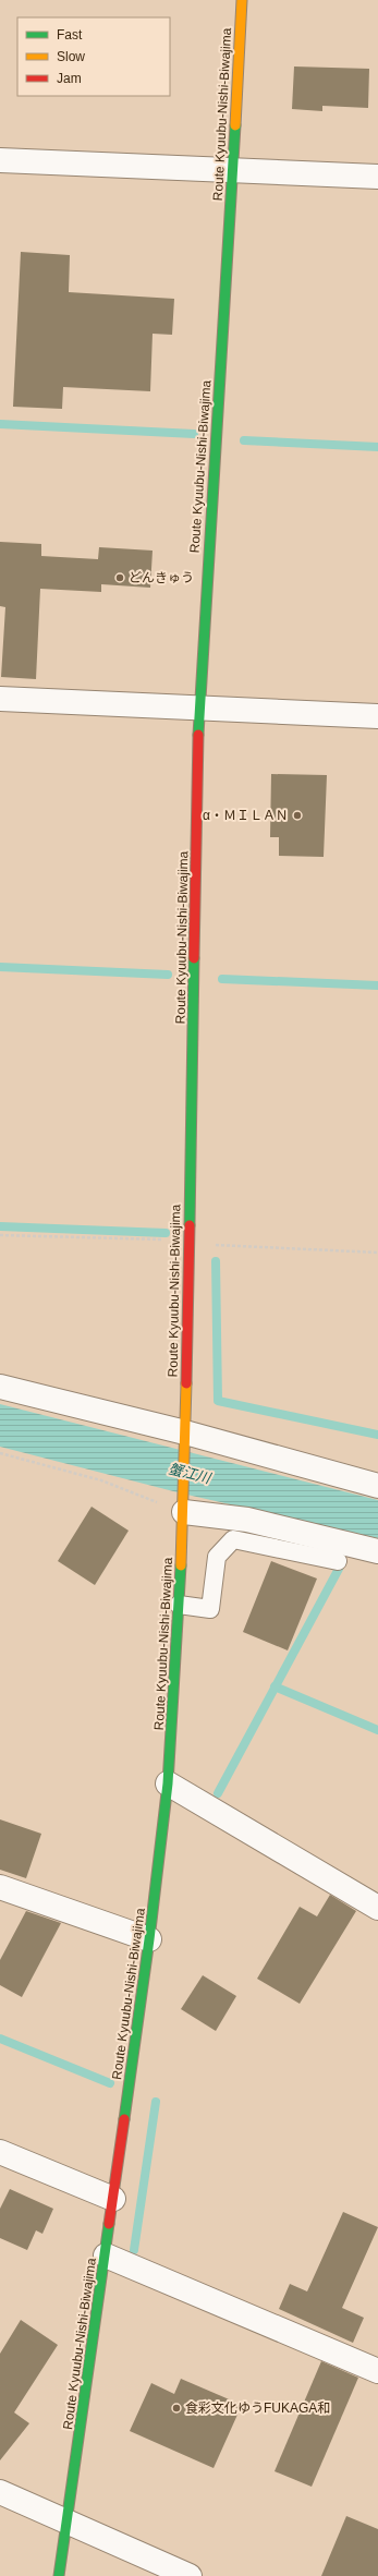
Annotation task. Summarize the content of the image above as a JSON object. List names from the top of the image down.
{
  "streets": {
    "main road": ["Route Kyuubu-Nishi-Biwajima"]
  },
  "water": ["蟹江川"],
  "places": ["どんきゅう", "α・ＭＩＬＡＮ", "食彩文化ゆうFUKAGA和"],
  "legend": ["Fast", "Slow", "Jam"]
}
